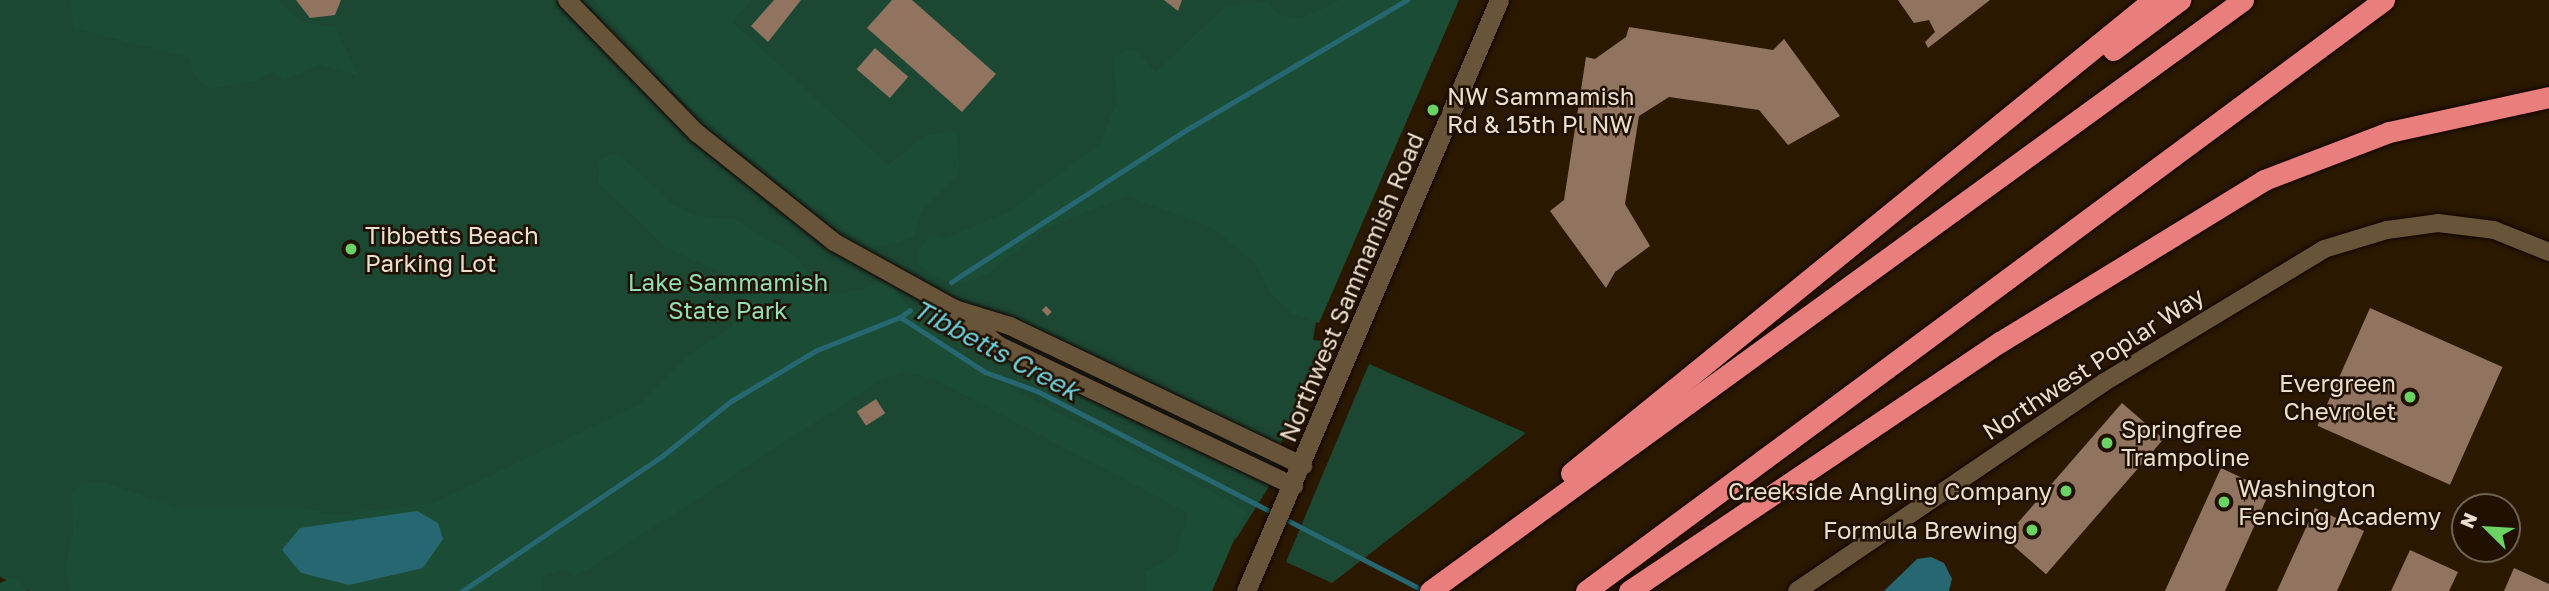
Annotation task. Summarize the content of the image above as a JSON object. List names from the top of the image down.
{
  "streets": {
    "street": ["Northwest Sammamish Road", "Northwest Poplar Way"]
  },
  "water": ["Tibbetts Creek"],
  "parks": ["Lake Sammamish State Park"],
  "places": [
    "NW Sammamish Rd & 15th Pl NW",
    "Tibbetts Beach Parking Lot",
    "Evergreen Chevrolet",
    "Springfree Trampoline",
    "Creekside Angling Company",
    "Washington Fencing Academy",
    "Formula Brewing"
  ],
  "north": "top left"
}
